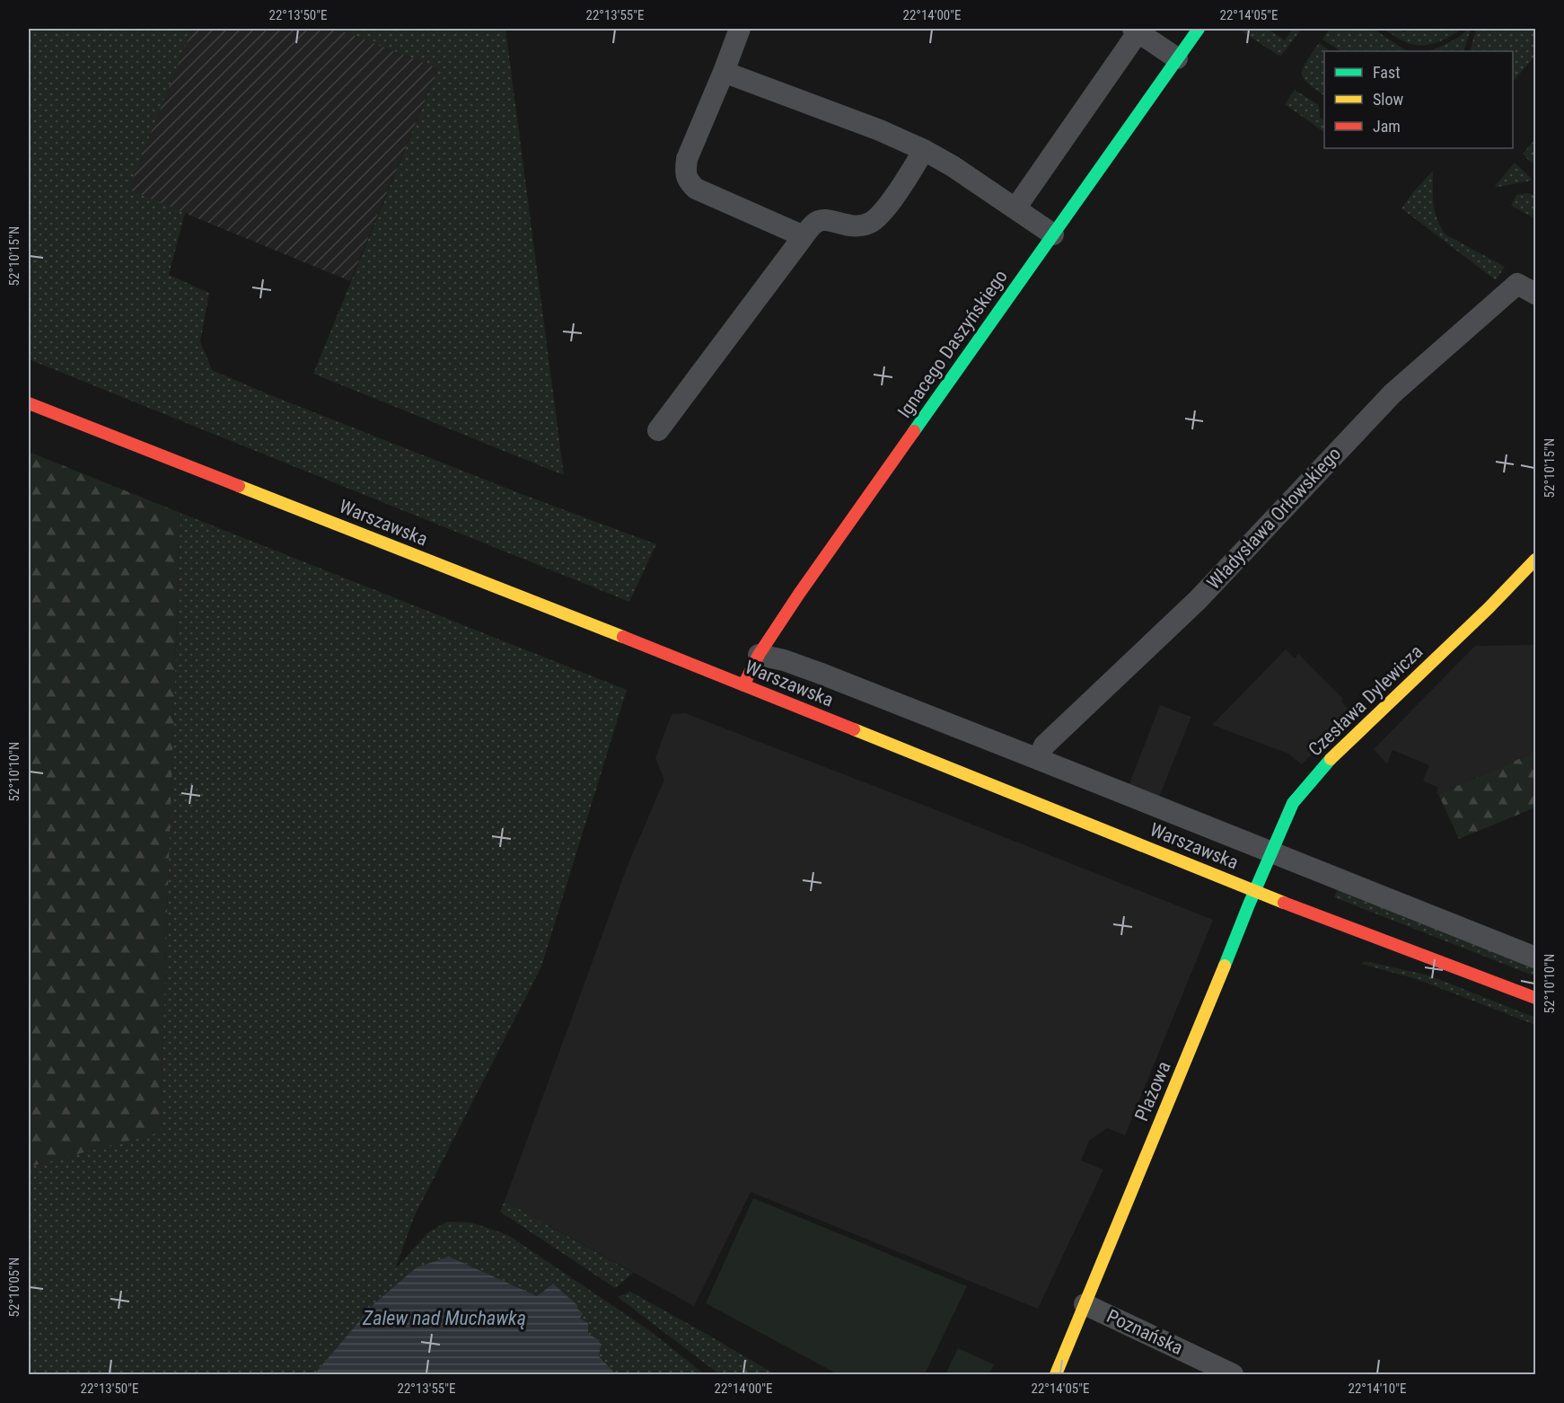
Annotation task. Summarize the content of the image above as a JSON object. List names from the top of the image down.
{
  "streets": {
    "street": [
      "Ignacego Daszyńskiego",
      "Władysława Orłowskiego",
      "Warszawska",
      "Czesława Dylewicza",
      "Plażowa",
      "Poznańska"
    ]
  },
  "crossings": [
    ["Ignacego Daszyńskiego", "Warszawska"],
    ["Warszawska", "Czesława Dylewicza"],
    ["Warszawska", "Plażowa"],
    ["Czesława Dylewicza", "Plażowa"],
    ["Plażowa", "Poznańska"]
  ],
  "water": ["Zalew nad Muchawką"],
  "legend": ["Fast", "Slow", "Jam"],
  "coordinates": [
    "22°13'50\"E",
    "22°13'55\"E",
    "22°14'00\"E",
    "22°14'05\"E",
    "52°10'15\"N",
    "52°10'10\"N",
    "52°10'05\"N",
    "22°14'10\"E"
  ]
}
